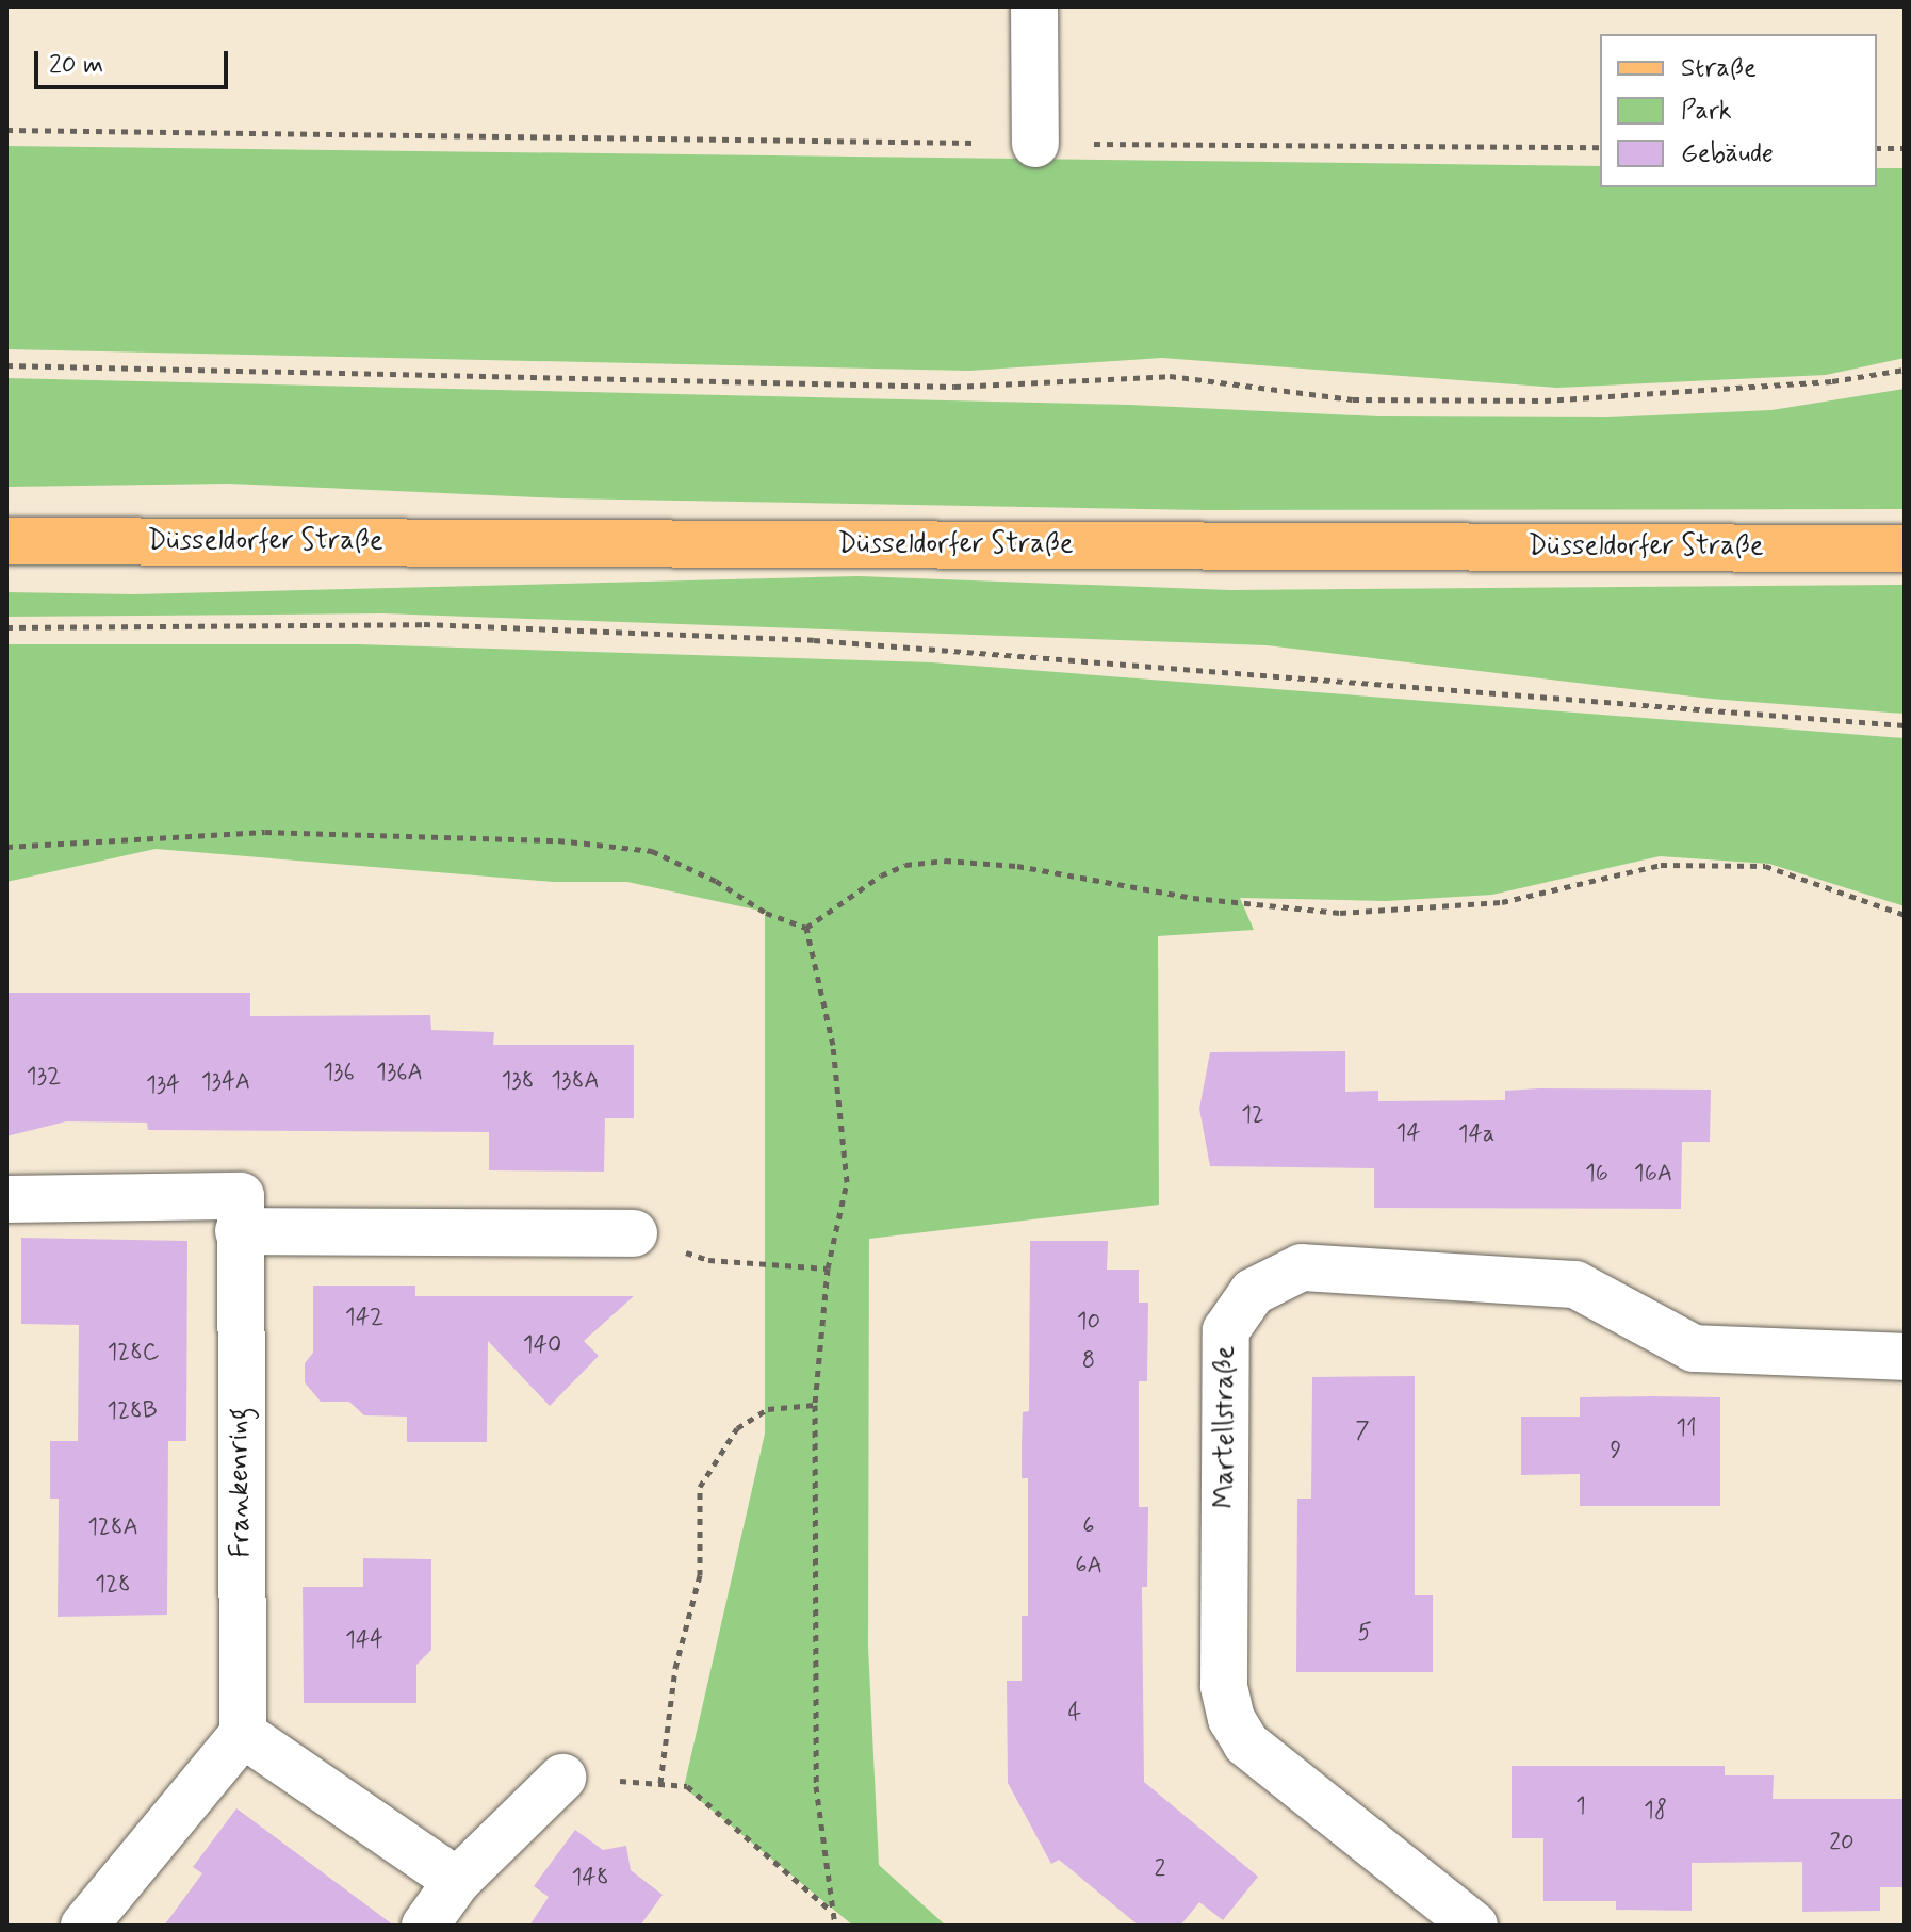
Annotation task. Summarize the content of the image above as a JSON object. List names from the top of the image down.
{
  "streets": {
    "main road": ["Düsseldorfer Straße"],
    "street": ["Martellstraße", "Frankenring"]
  },
  "house_numbers": [
    "136",
    "136A",
    "132",
    "138",
    "138A",
    "134A",
    "134",
    "12",
    "14",
    "14a",
    "16",
    "16A",
    "142",
    "10",
    "140",
    "128C",
    "8",
    "128B",
    "11",
    "7",
    "9",
    "6",
    "128A",
    "6A",
    "128",
    "5",
    "144",
    "4",
    "1",
    "18",
    "20",
    "2",
    "148"
  ],
  "legend": ["Straße", "Park", "Gebäude"],
  "scale_bar": "20 m"
}
